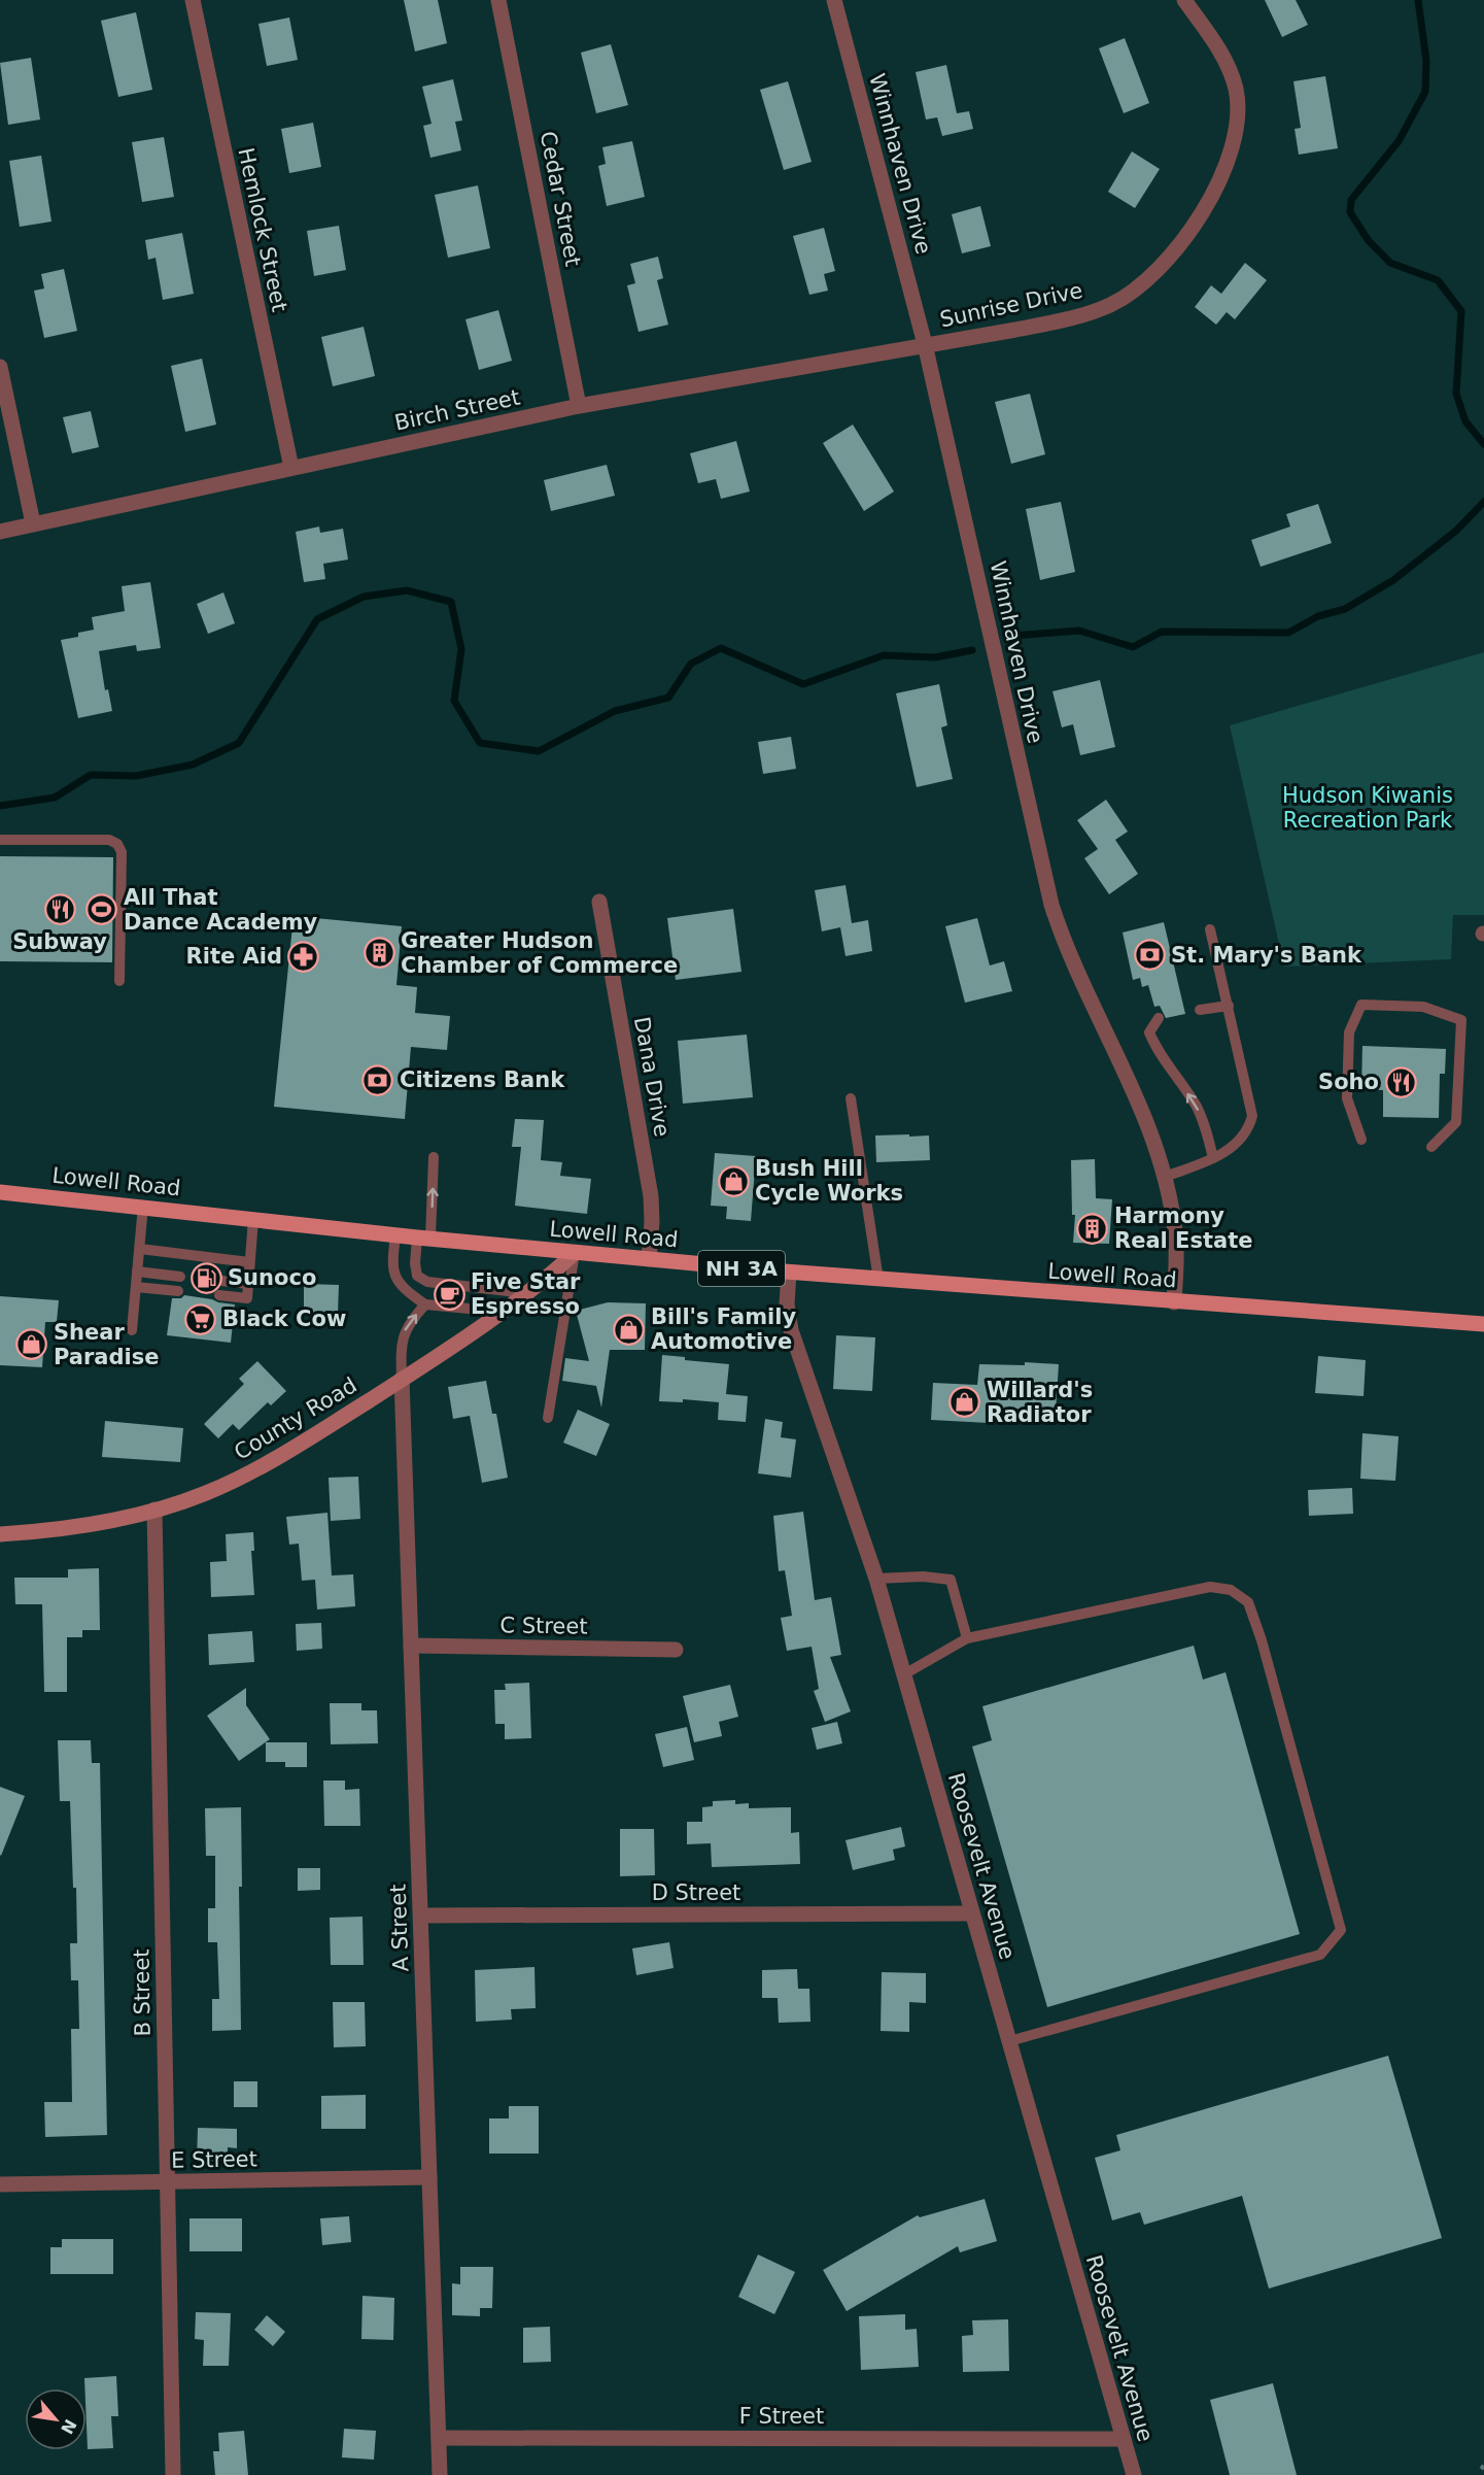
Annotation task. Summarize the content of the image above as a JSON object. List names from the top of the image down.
{
  "streets": {
    "main road": ["Lowell Road", "NH 3A"],
    "street": [
      "Winnhaven Drive",
      "Cedar Street",
      "Hemlock Street",
      "Sunrise Drive",
      "Birch Street",
      "Dana Drive",
      "County Road",
      "C Street",
      "Roosevelt Avenue",
      "D Street",
      "A Street",
      "B Street",
      "E Street",
      "F Street"
    ]
  },
  "crossings": [
    ["Winnhaven Drive", "Sunrise Drive"],
    ["Winnhaven Drive", "Birch Street"],
    ["Winnhaven Drive", "Lowell Road"],
    ["Cedar Street", "Birch Street"],
    ["Hemlock Street", "Birch Street"],
    ["Sunrise Drive", "Birch Street"],
    ["Dana Drive", "Lowell Road"],
    ["Lowell Road", "County Road"],
    ["Lowell Road", "Roosevelt Avenue"],
    ["County Road", "A Street"],
    ["County Road", "B Street"],
    ["C Street", "A Street"],
    ["Roosevelt Avenue", "D Street"],
    ["Roosevelt Avenue", "F Street"],
    ["D Street", "A Street"],
    ["A Street", "E Street"],
    ["A Street", "F Street"],
    ["B Street", "E Street"]
  ],
  "parks": ["Hudson Kiwanis Recreation Park"],
  "places": {
    "restaurant": ["Subway", "Soho"],
    "sports": ["All That Dance Academy"],
    "building": ["Greater Hudson Chamber of Commerce", "Harmony Real Estate"],
    "bank": ["St. Mary's Bank", "Citizens Bank"],
    "pharmacy": ["Rite Aid"],
    "shop": [
      "Bush Hill Cycle Works",
      "Bill's Family Automotive",
      "Shear Paradise",
      "Willard's Radiator"
    ],
    "fuel station": ["Sunoco"],
    "cafe": ["Five Star Espresso"],
    "supermarket": ["Black Cow"]
  },
  "north": "bottom right"
}
